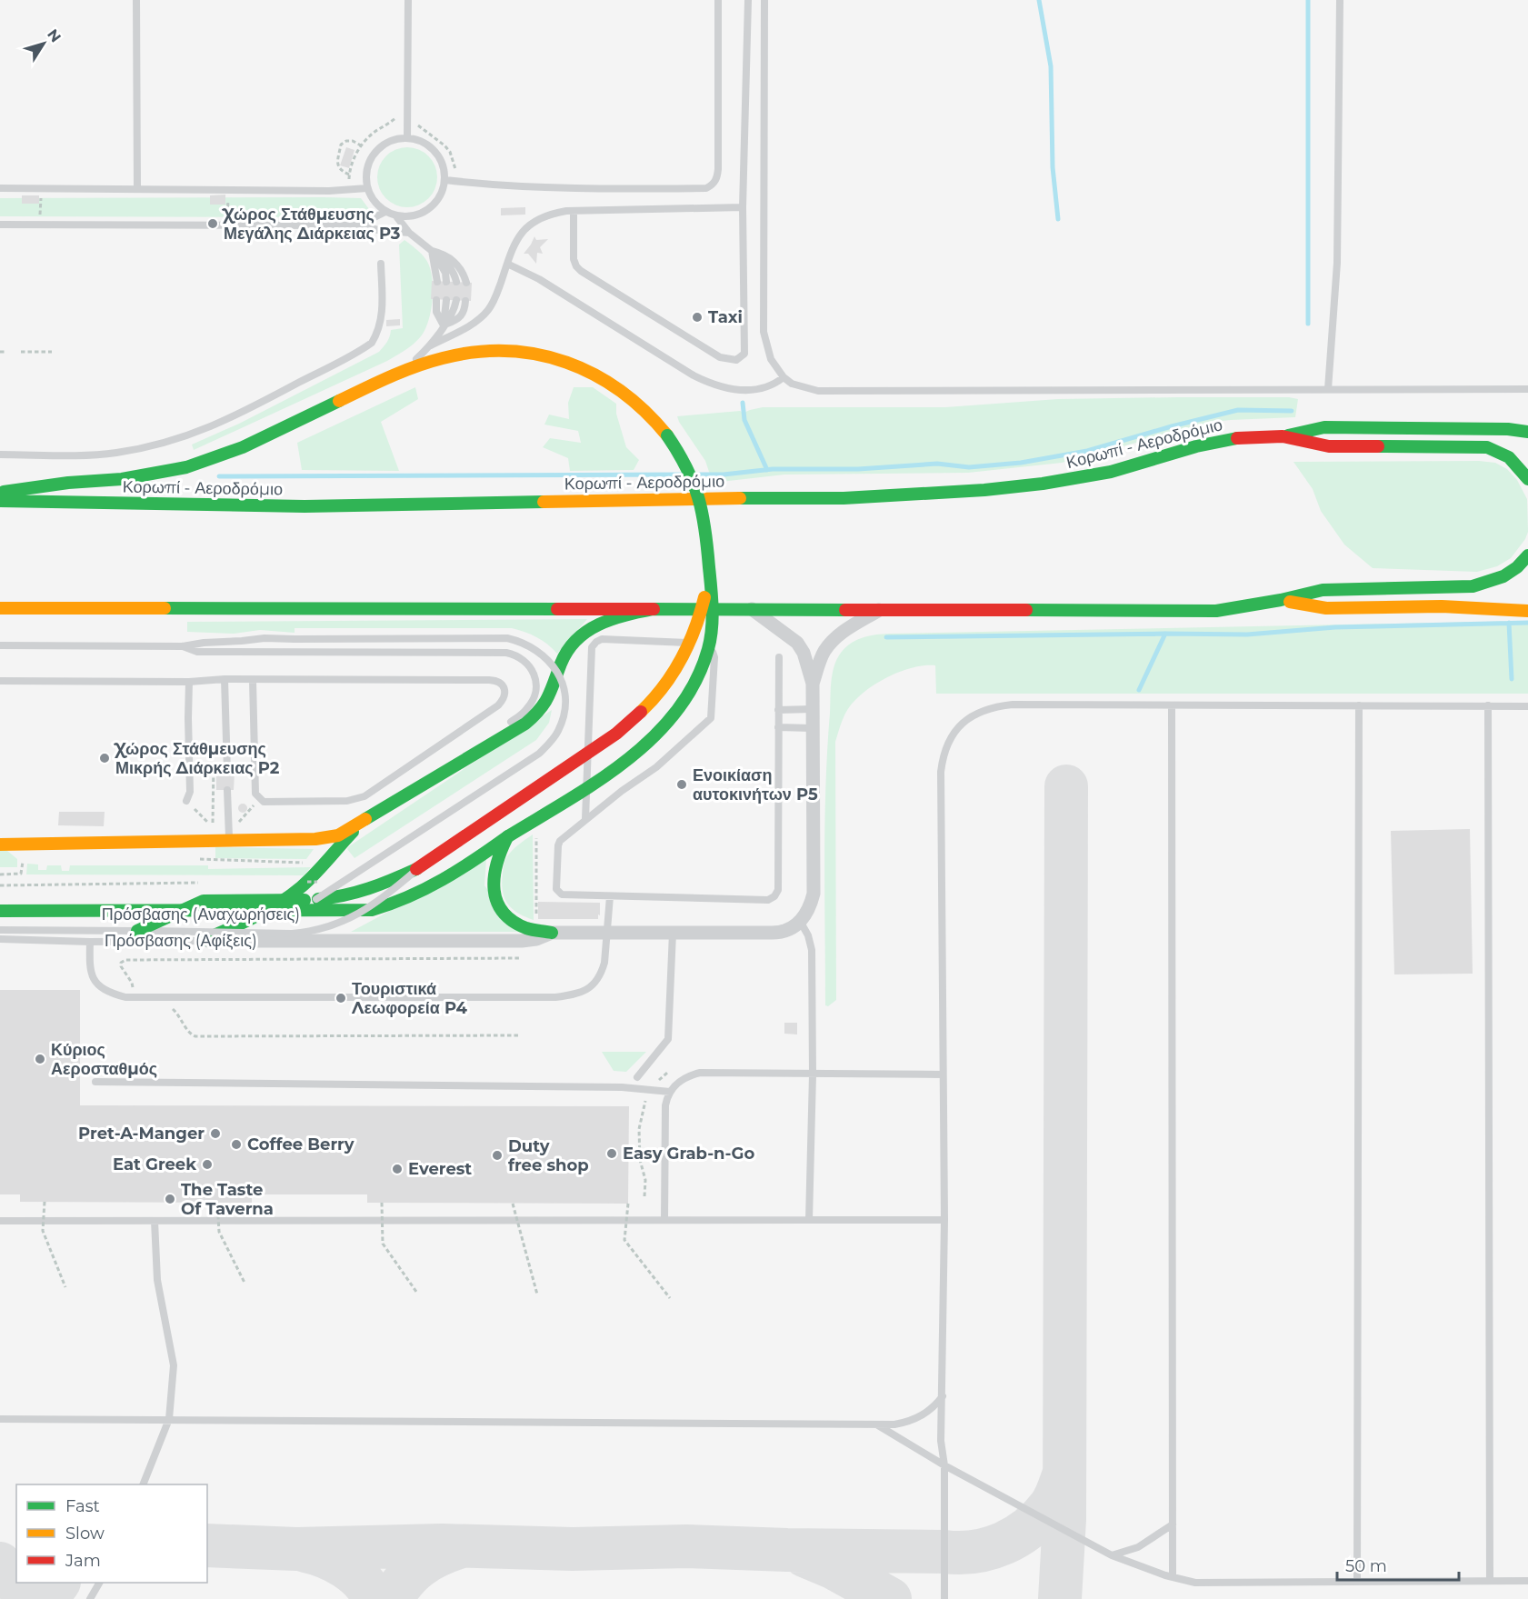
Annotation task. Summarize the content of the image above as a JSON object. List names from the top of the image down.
{
  "streets": {
    "main road": ["Κορωπί - Αεροδρόμιο", "Πρόσβασης (Αναχωρήσεις)", "Πρόσβασης (Αφίξεις)"]
  },
  "crossings": [
    ["Πρόσβασης (Αναχωρήσεις)", "Πρόσβασης (Αφίξεις)"]
  ],
  "places": [
    "Χώρος Στάθμευσης Μεγάλης Διάρκειας P3",
    "Taxi",
    "Χώρος Στάθμευσης Μικρής Διάρκειας P2",
    "Ενοικίαση αυτοκινήτων P5",
    "Τουριστικά Λεωφορεία P4",
    "Κύριος Αεροσταθμός",
    "Pret-A-Manger",
    "Coffee Berry",
    "Easy Grab-n-Go",
    "Duty free shop",
    "Eat Greek",
    "Everest",
    "The Taste Of Taverna"
  ],
  "legend": ["Fast", "Slow", "Jam"],
  "scale_bar": "50 m",
  "north": "top right"
}
